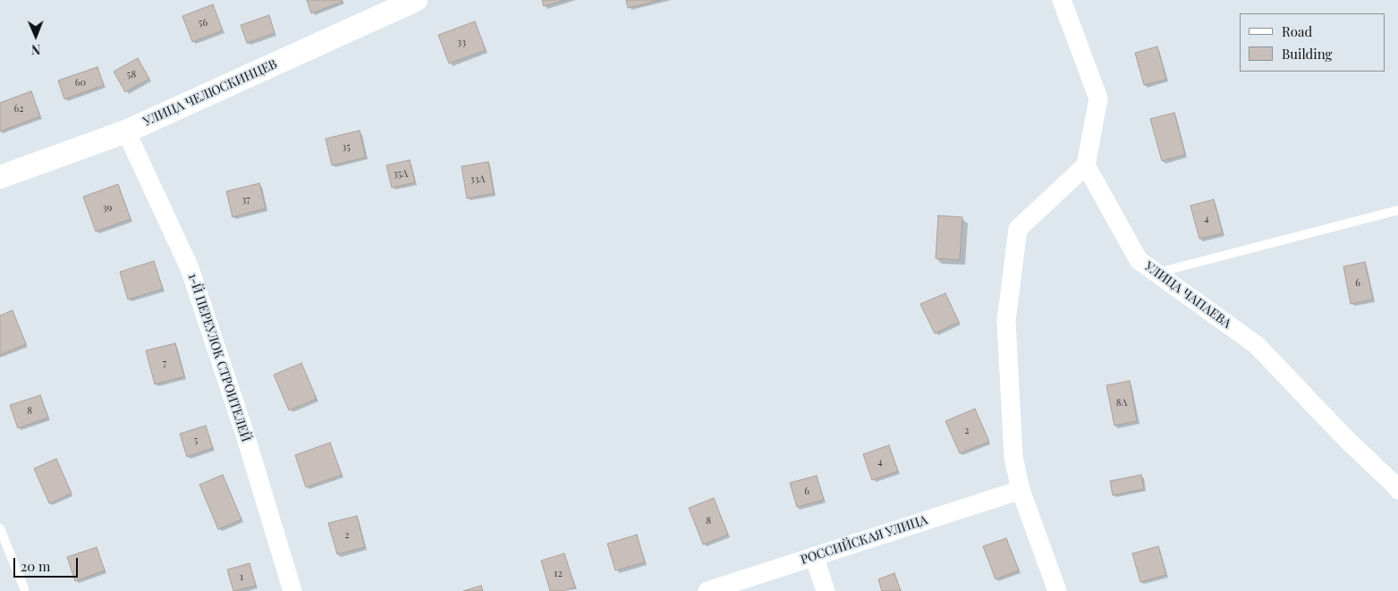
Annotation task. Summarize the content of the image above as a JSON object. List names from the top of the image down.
{
  "streets": {
    "street": [
      "УЛИЦА ЧЕЛЮСКИНЦЕВ",
      "УЛИЦА ЧАПАЕВА",
      "1-Й ПЕРЕУЛОК СТРОИТЕЛЕЙ",
      "РОССИЙСКАЯ УЛИЦА"
    ]
  },
  "crossings": [
    ["УЛИЦА ЧЕЛЮСКИНЦЕВ", "1-Й ПЕРЕУЛОК СТРОИТЕЛЕЙ"]
  ],
  "house_numbers": [
    "56",
    "33",
    "58",
    "60",
    "62",
    "35",
    "35А",
    "33А",
    "37",
    "39",
    "4",
    "6",
    "7",
    "8А",
    "8",
    "2",
    "5",
    "4",
    "6",
    "8",
    "2",
    "12",
    "1"
  ],
  "legend": ["Road", "Building"],
  "scale_bar": "20 m",
  "north": "bottom"
}
